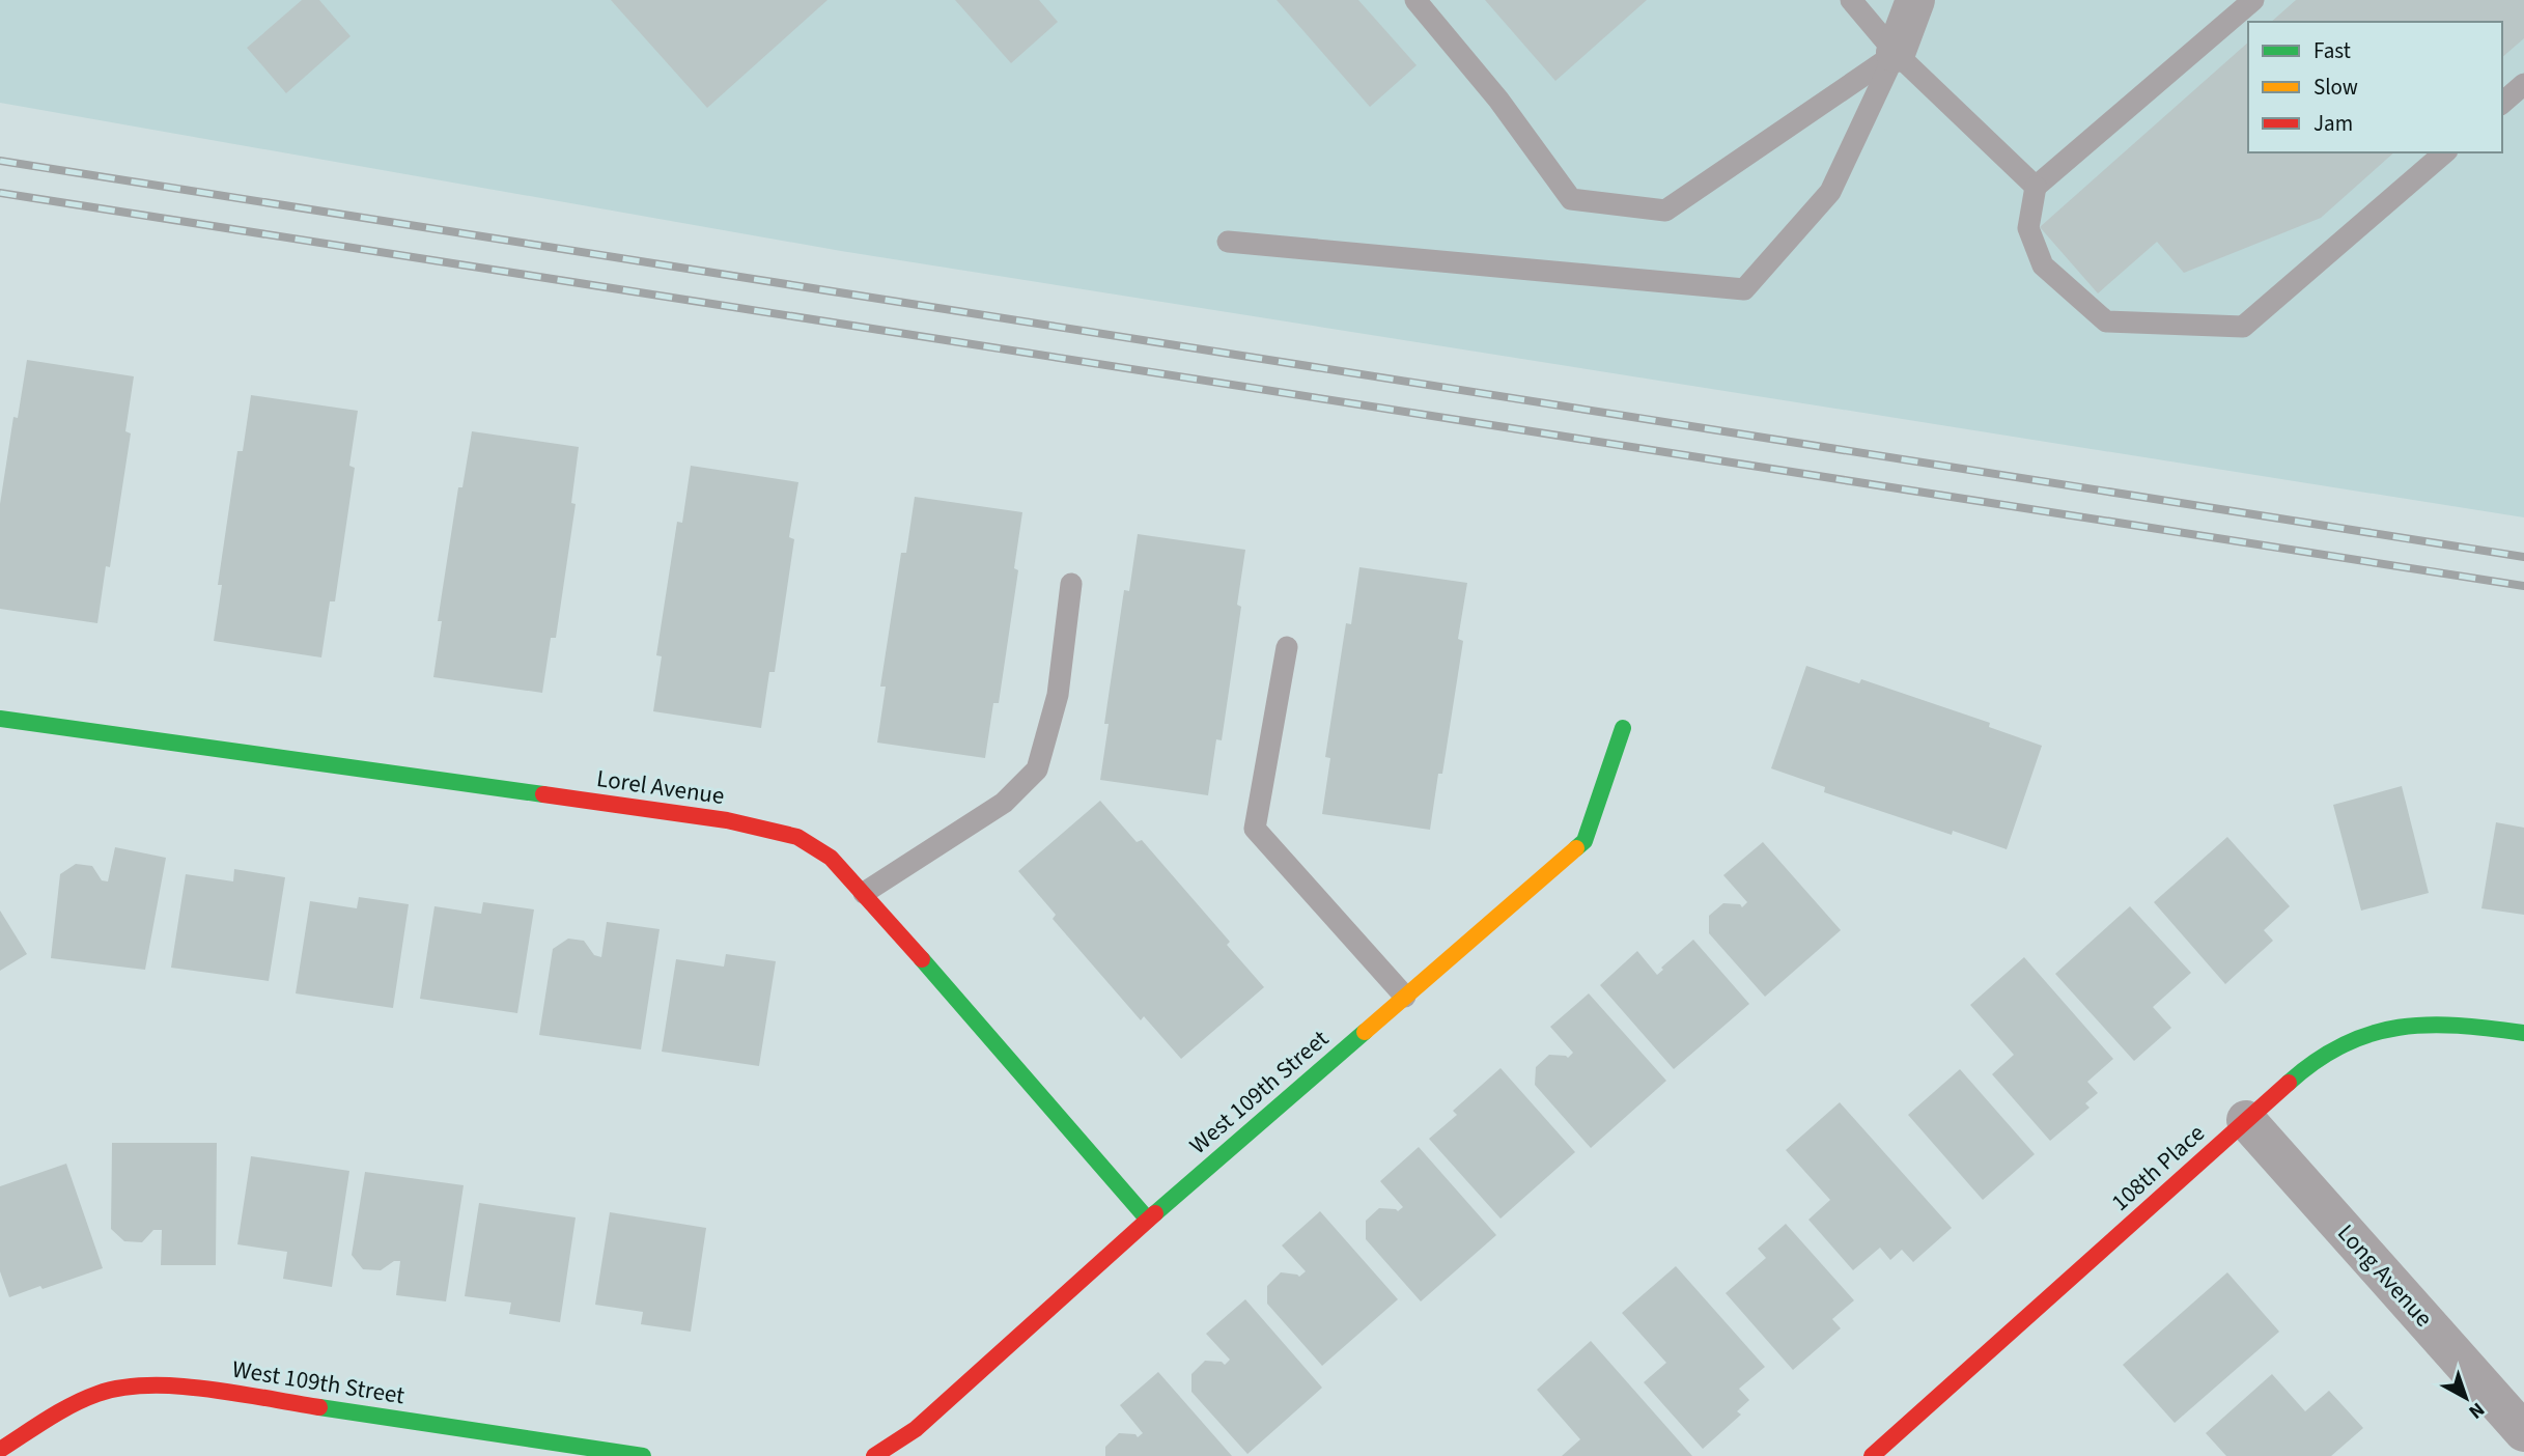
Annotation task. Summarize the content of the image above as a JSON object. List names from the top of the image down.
{
  "streets": {
    "street": [
      "Lorel Avenue",
      "West 109th Street",
      "108th Place",
      "Long Avenue"
    ]
  },
  "crossings": [
    ["Lorel Avenue", "West 109th Street"],
    ["108th Place", "Long Avenue"]
  ],
  "legend": ["Fast", "Slow", "Jam"],
  "north": "bottom right"
}
